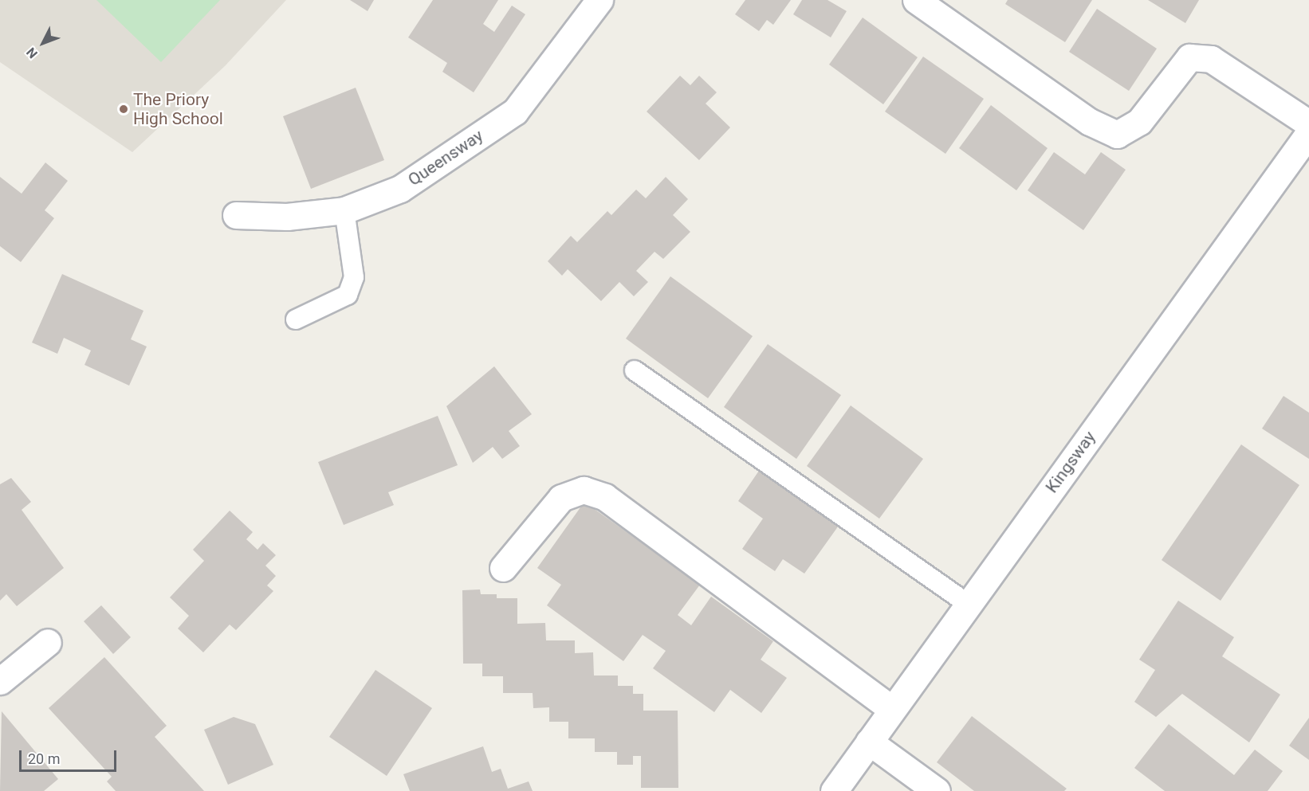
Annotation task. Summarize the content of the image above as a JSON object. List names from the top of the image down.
{
  "streets": {
    "street": ["Queensway", "Kingsway"]
  },
  "places": ["The Priory High School"],
  "scale_bar": "20 m",
  "north": "bottom left"
}
